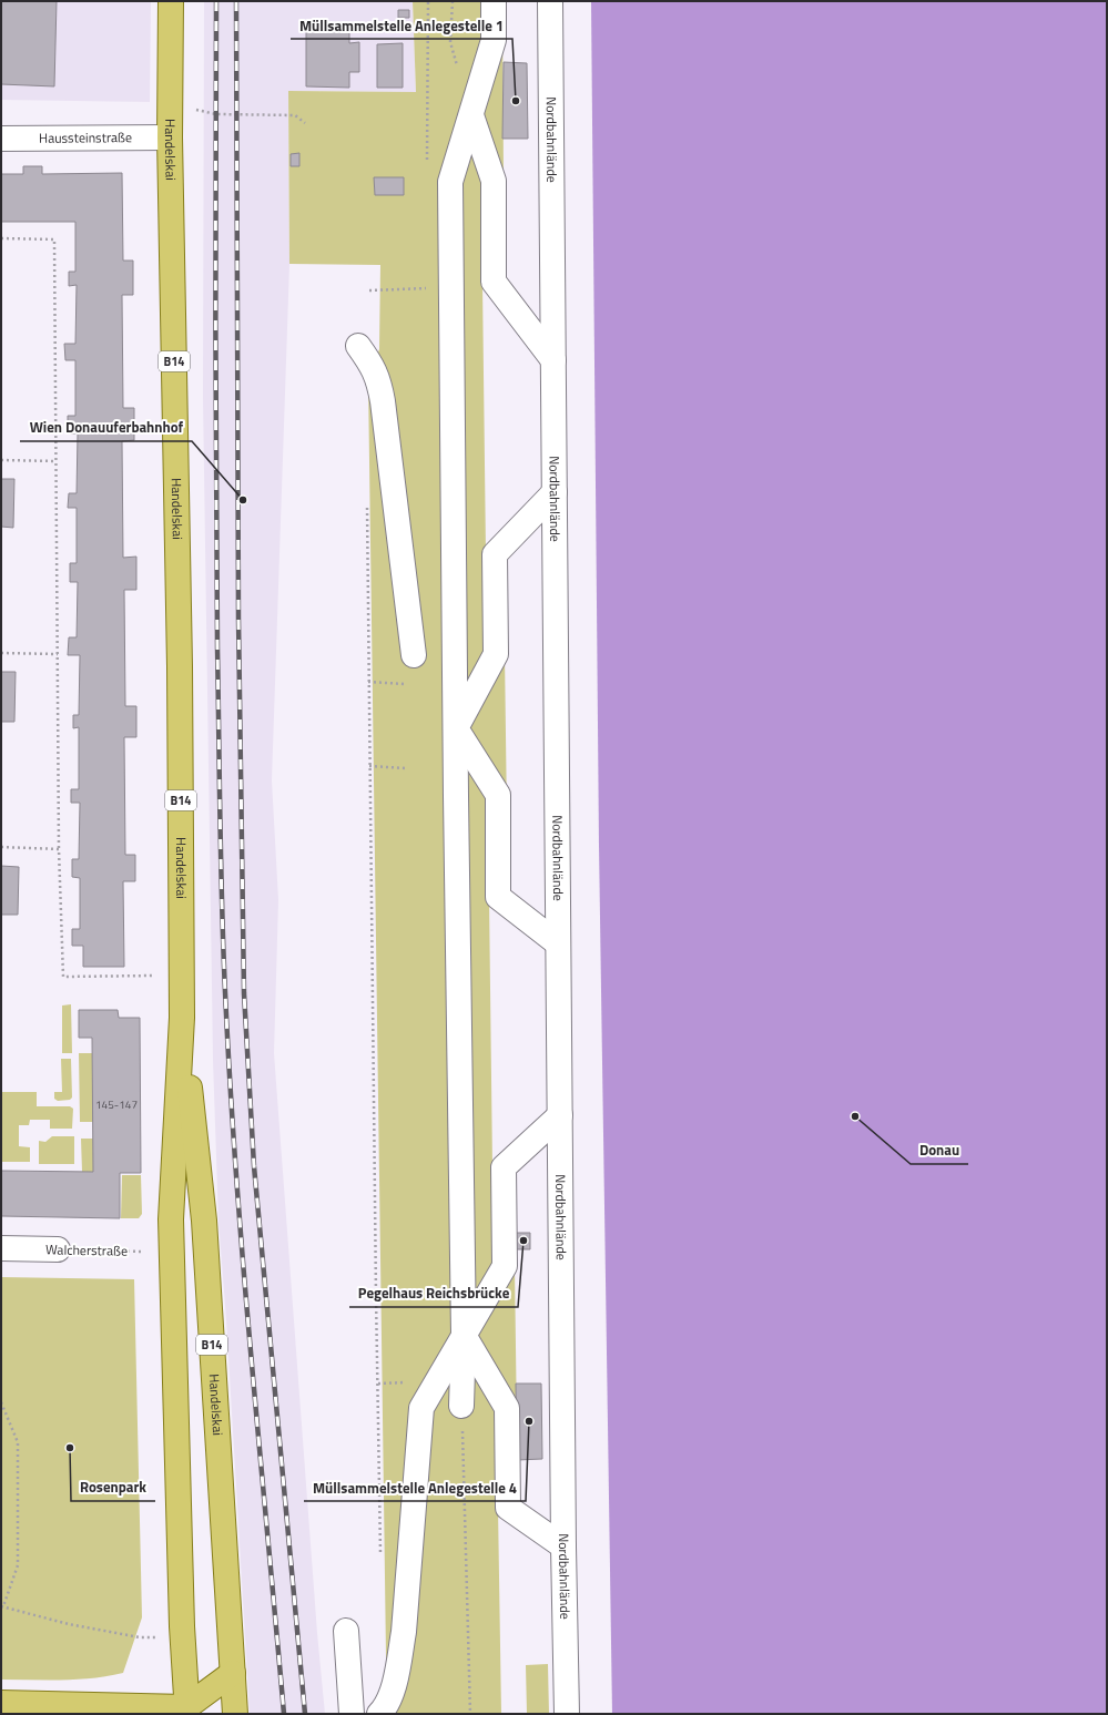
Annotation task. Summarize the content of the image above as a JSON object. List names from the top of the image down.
{
  "streets": {
    "main road": ["Handelskai", "B14"],
    "street": ["Haussteinstraße", "Nordbahnlände", "Walcherstraße"]
  },
  "crossings": [
    ["Haussteinstraße", "Handelskai"],
    ["Handelskai", "Walcherstraße"]
  ],
  "places": [
    "Müllsammelstelle Anlegestelle 1",
    "Wien Donauuferbahnhof",
    "Donau",
    "Pegelhaus Reichsbrücke",
    "Müllsammelstelle Anlegestelle 4",
    "Rosenpark"
  ],
  "house_numbers": ["145-147"]
}
